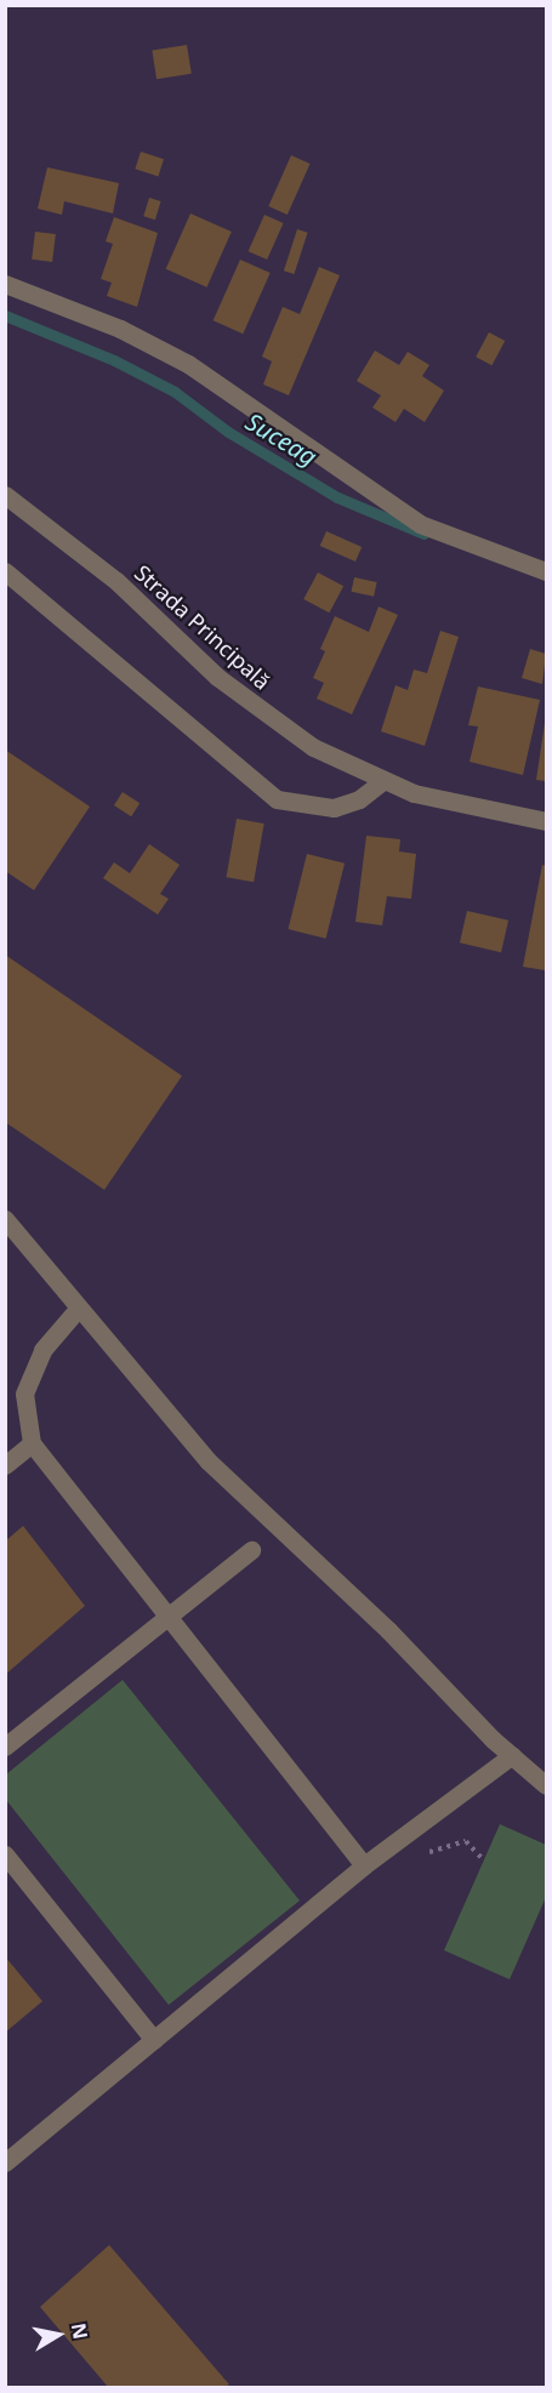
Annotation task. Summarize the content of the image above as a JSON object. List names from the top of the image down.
{
  "streets": {
    "street": ["Strada Principală"]
  },
  "water": ["Suceag"],
  "north": "right"
}
